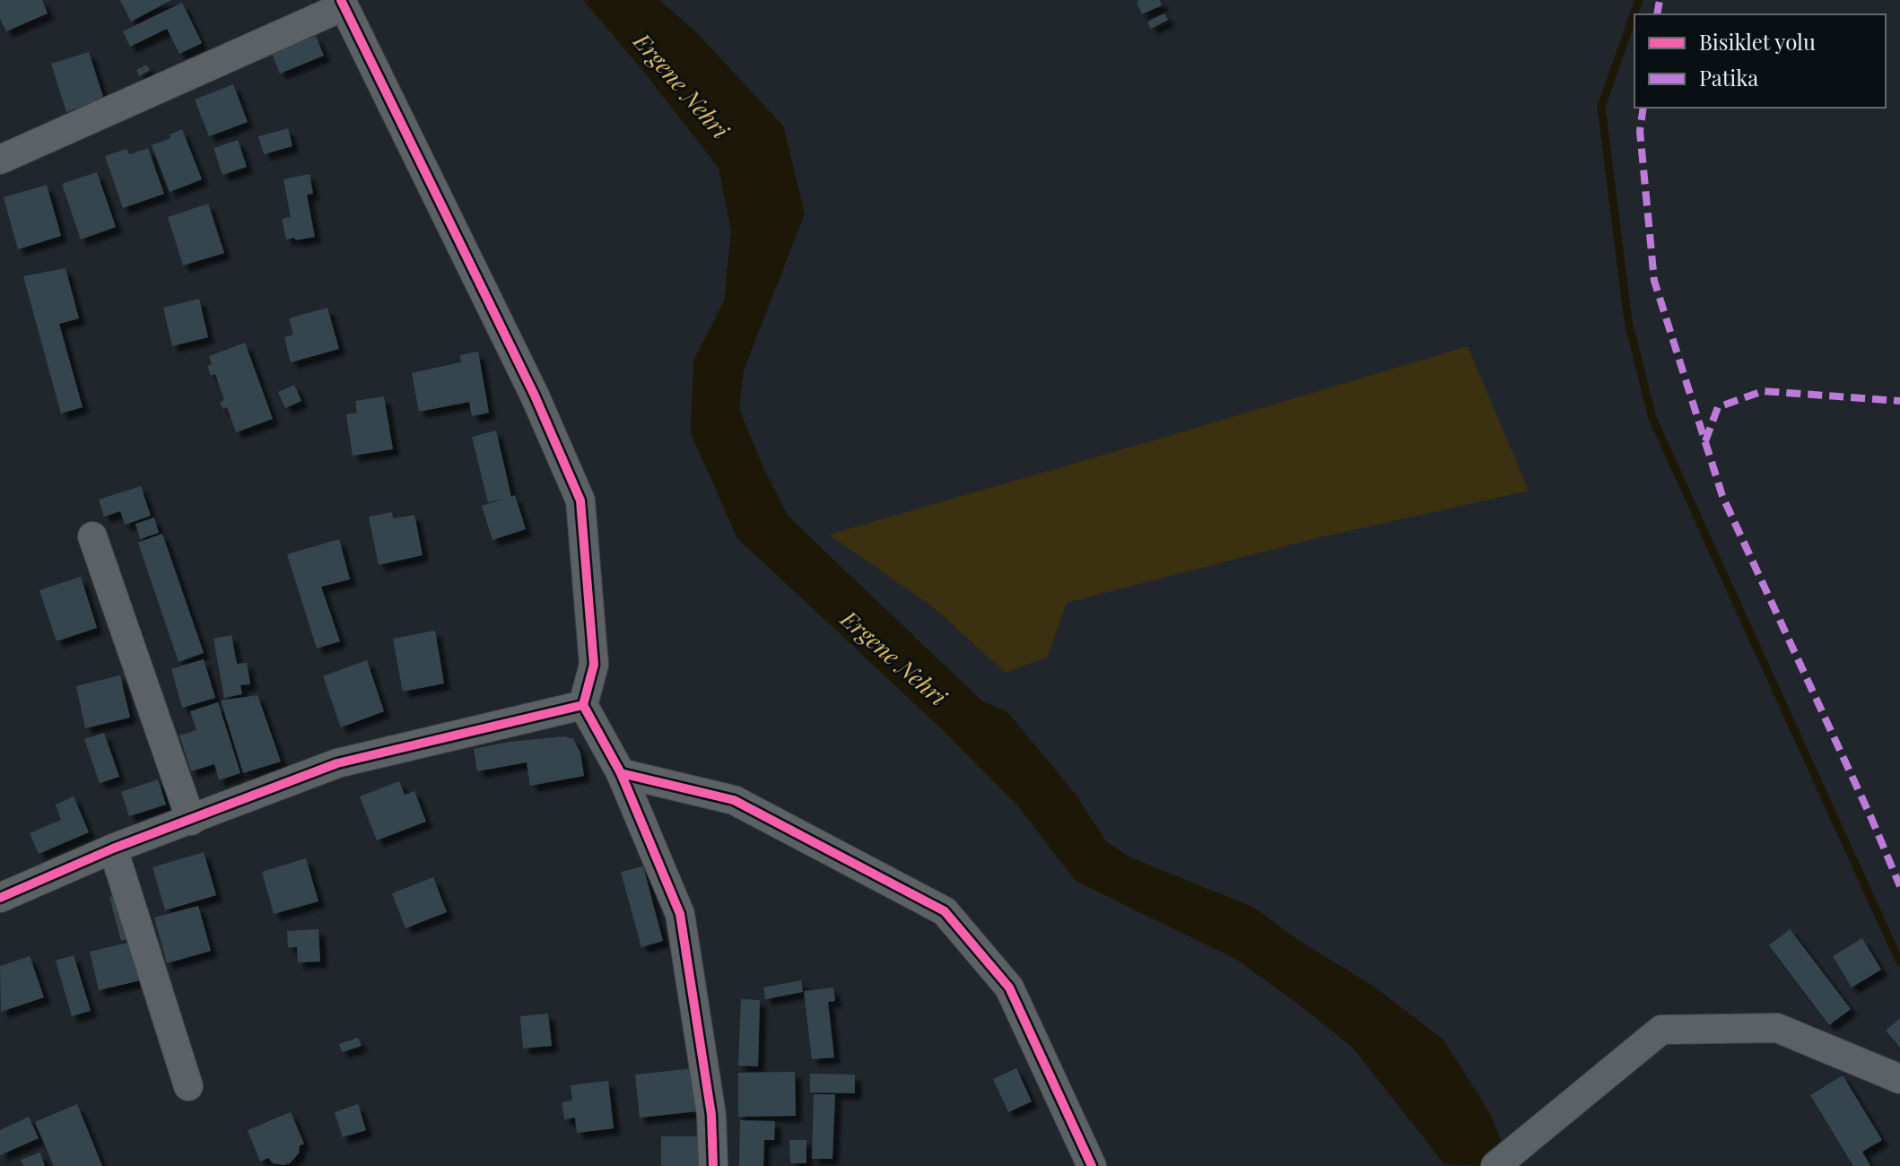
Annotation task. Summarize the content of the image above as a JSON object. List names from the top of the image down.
{
  "water": ["Ergene Nehri"],
  "legend": ["Bisiklet yolu", "Patika"]
}
